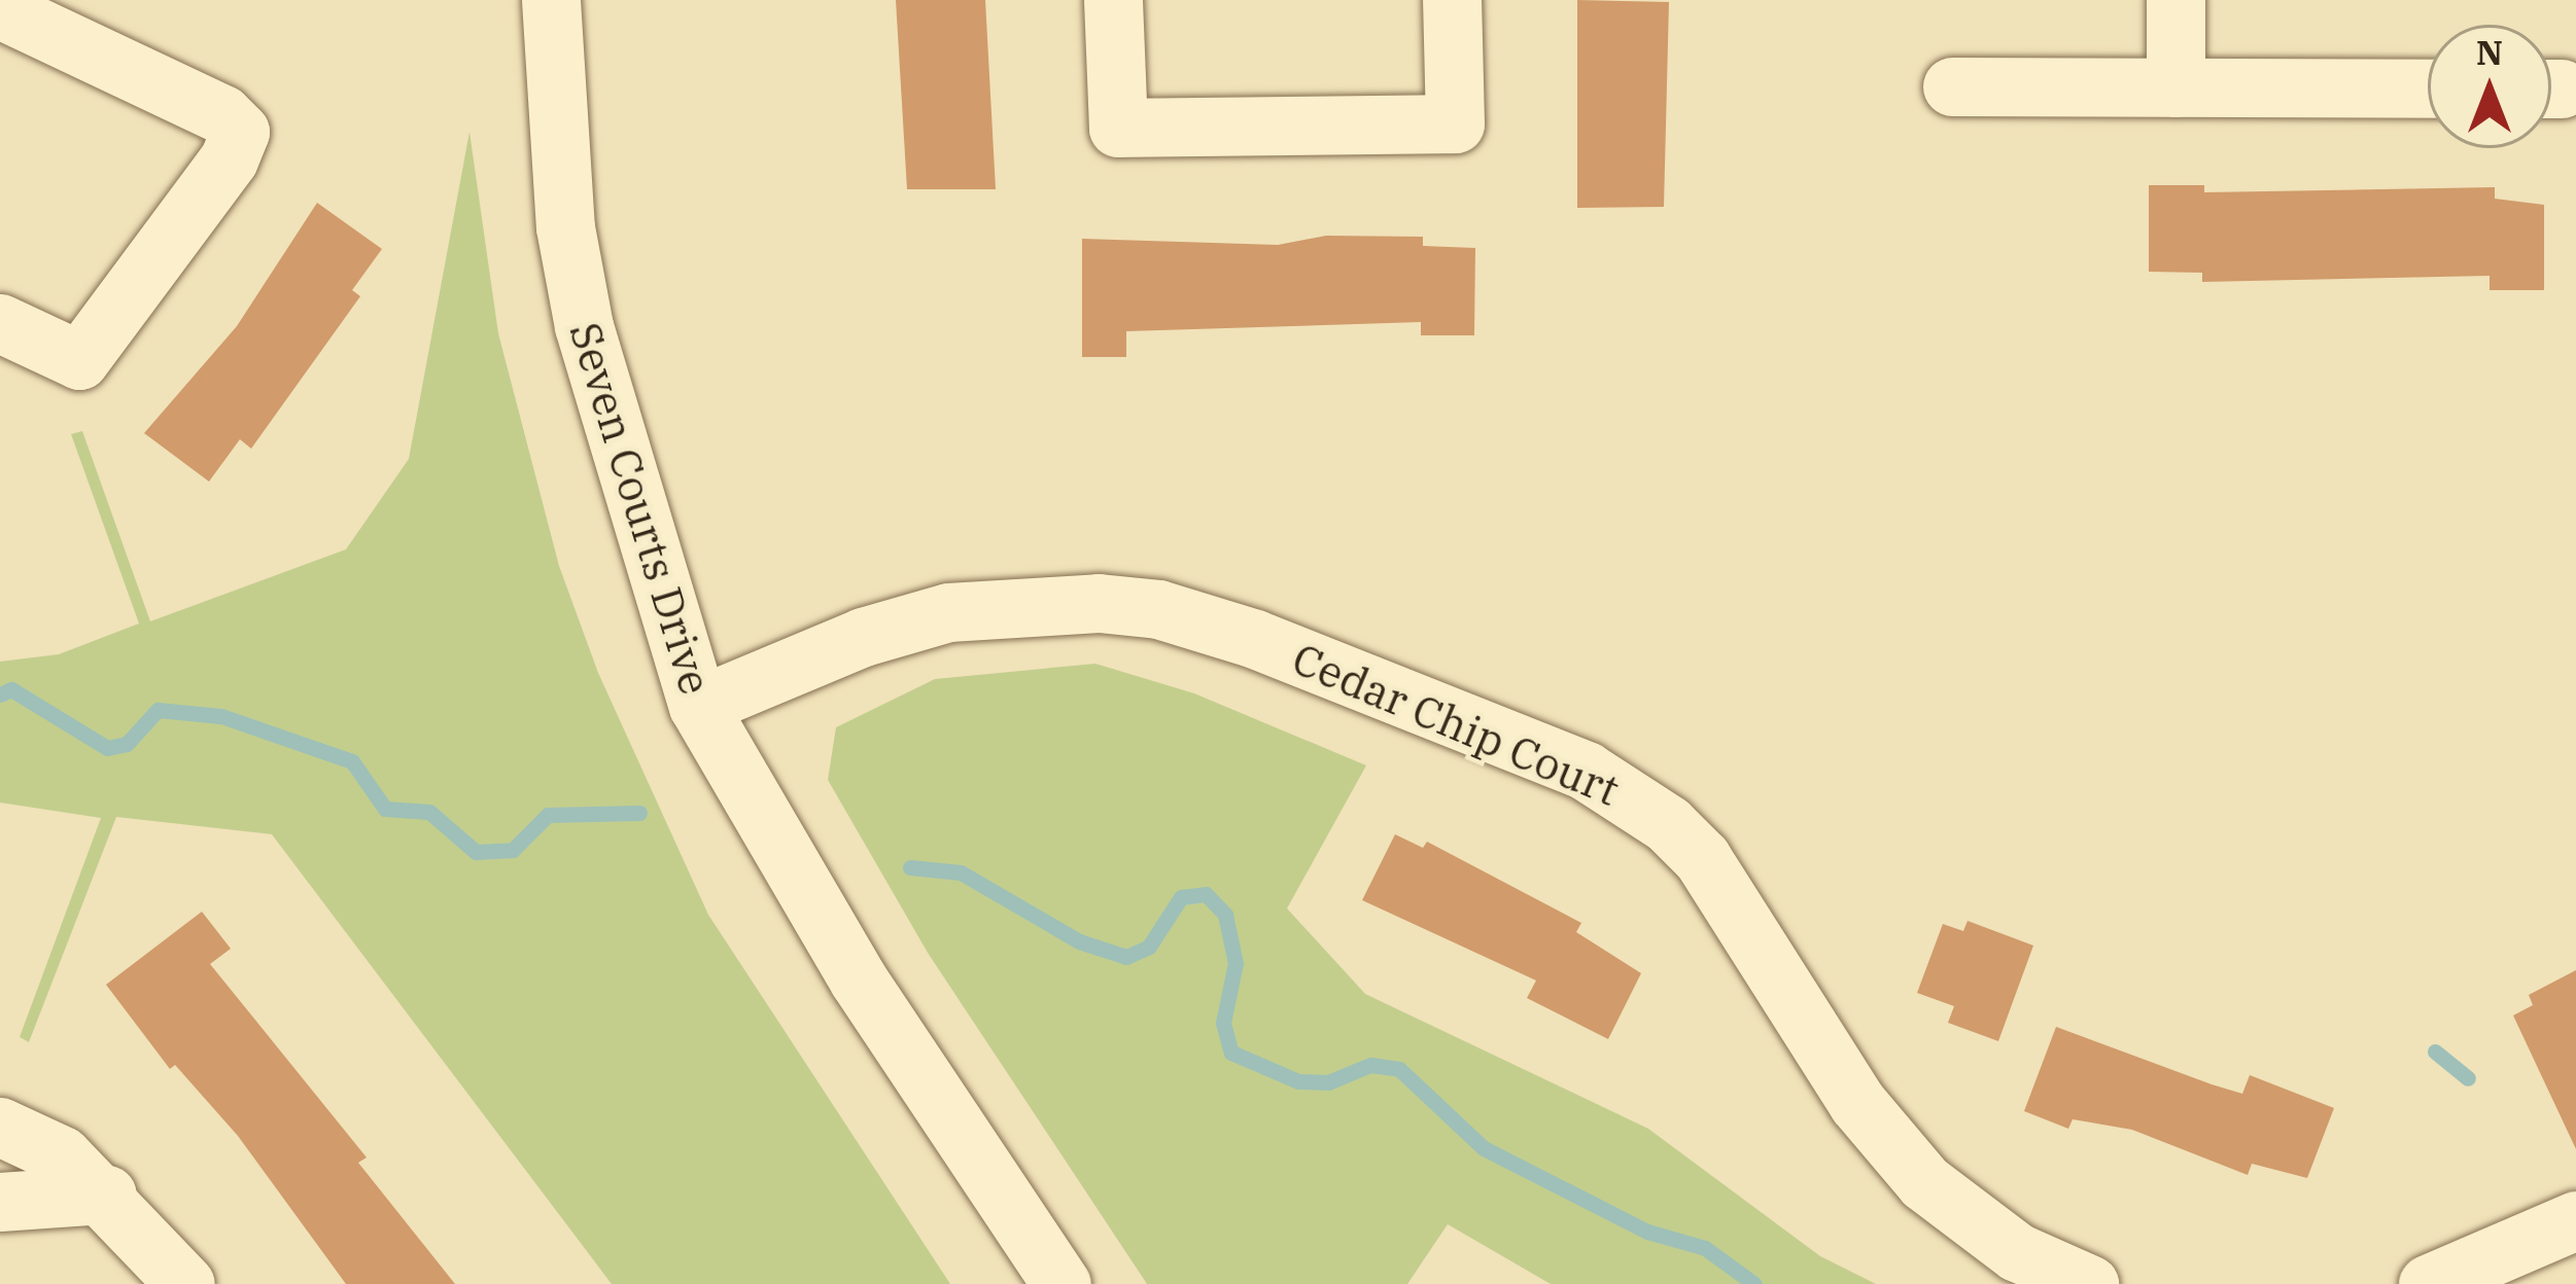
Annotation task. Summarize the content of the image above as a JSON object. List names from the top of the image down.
{
  "streets": {
    "street": ["Seven Courts Drive", "Cedar Chip Court"]
  },
  "crossings": [
    ["Seven Courts Drive", "Cedar Chip Court"]
  ],
  "north": "top"
}
